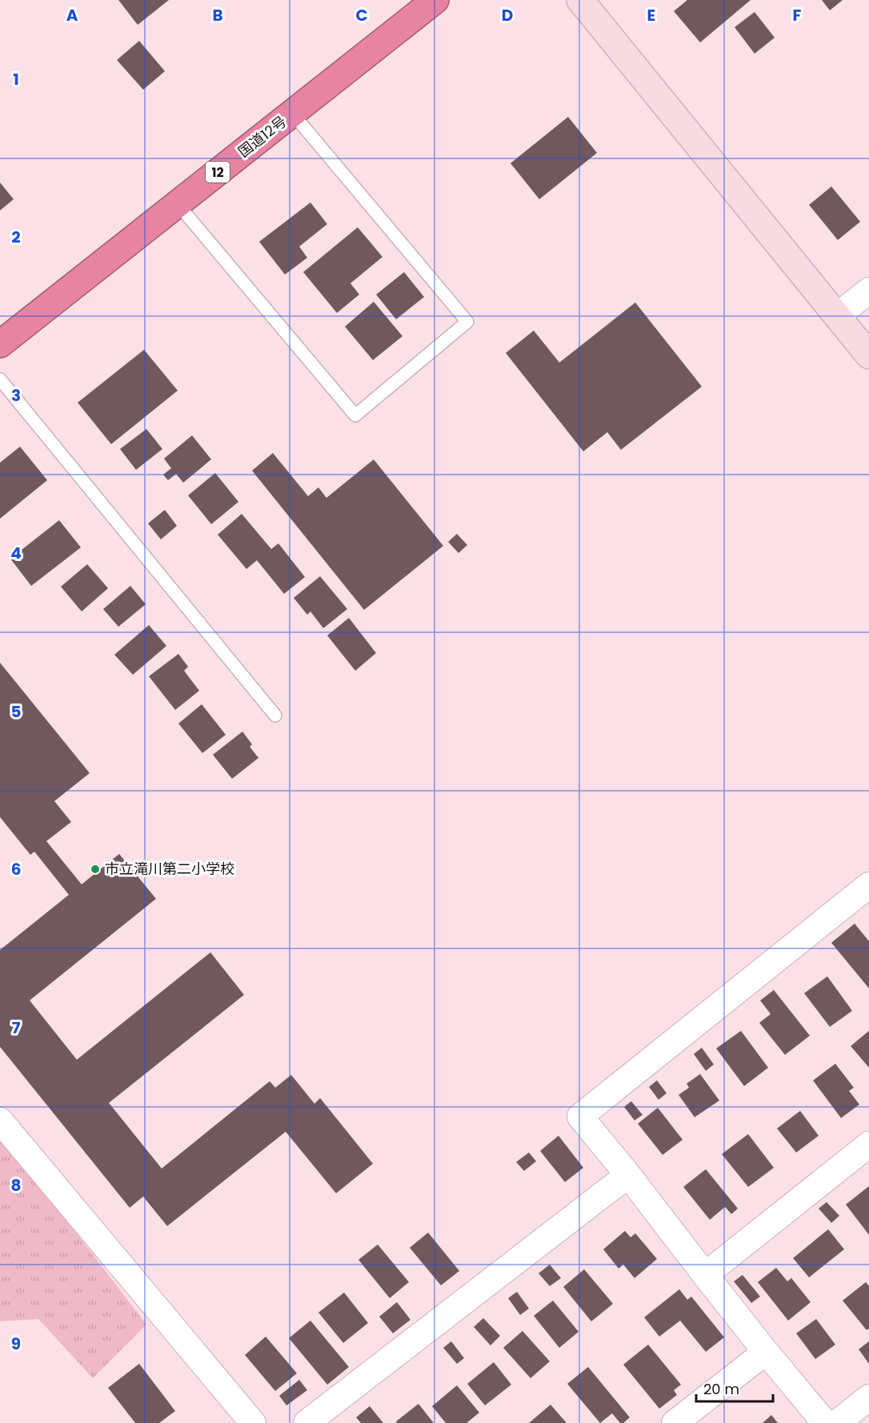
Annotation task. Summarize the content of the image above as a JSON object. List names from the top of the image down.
{
  "streets": {
    "highway": ["国道12号", "12"]
  },
  "places": ["市立滝川第二小学校"],
  "scale_bar": "20 m",
  "grid": {
    "columns": [
      "A",
      "B",
      "C",
      "D",
      "E",
      "F"
    ],
    "rows": [
      "1",
      "2",
      "3",
      "4",
      "5",
      "6",
      "7",
      "8",
      "9"
    ]
  }
}
